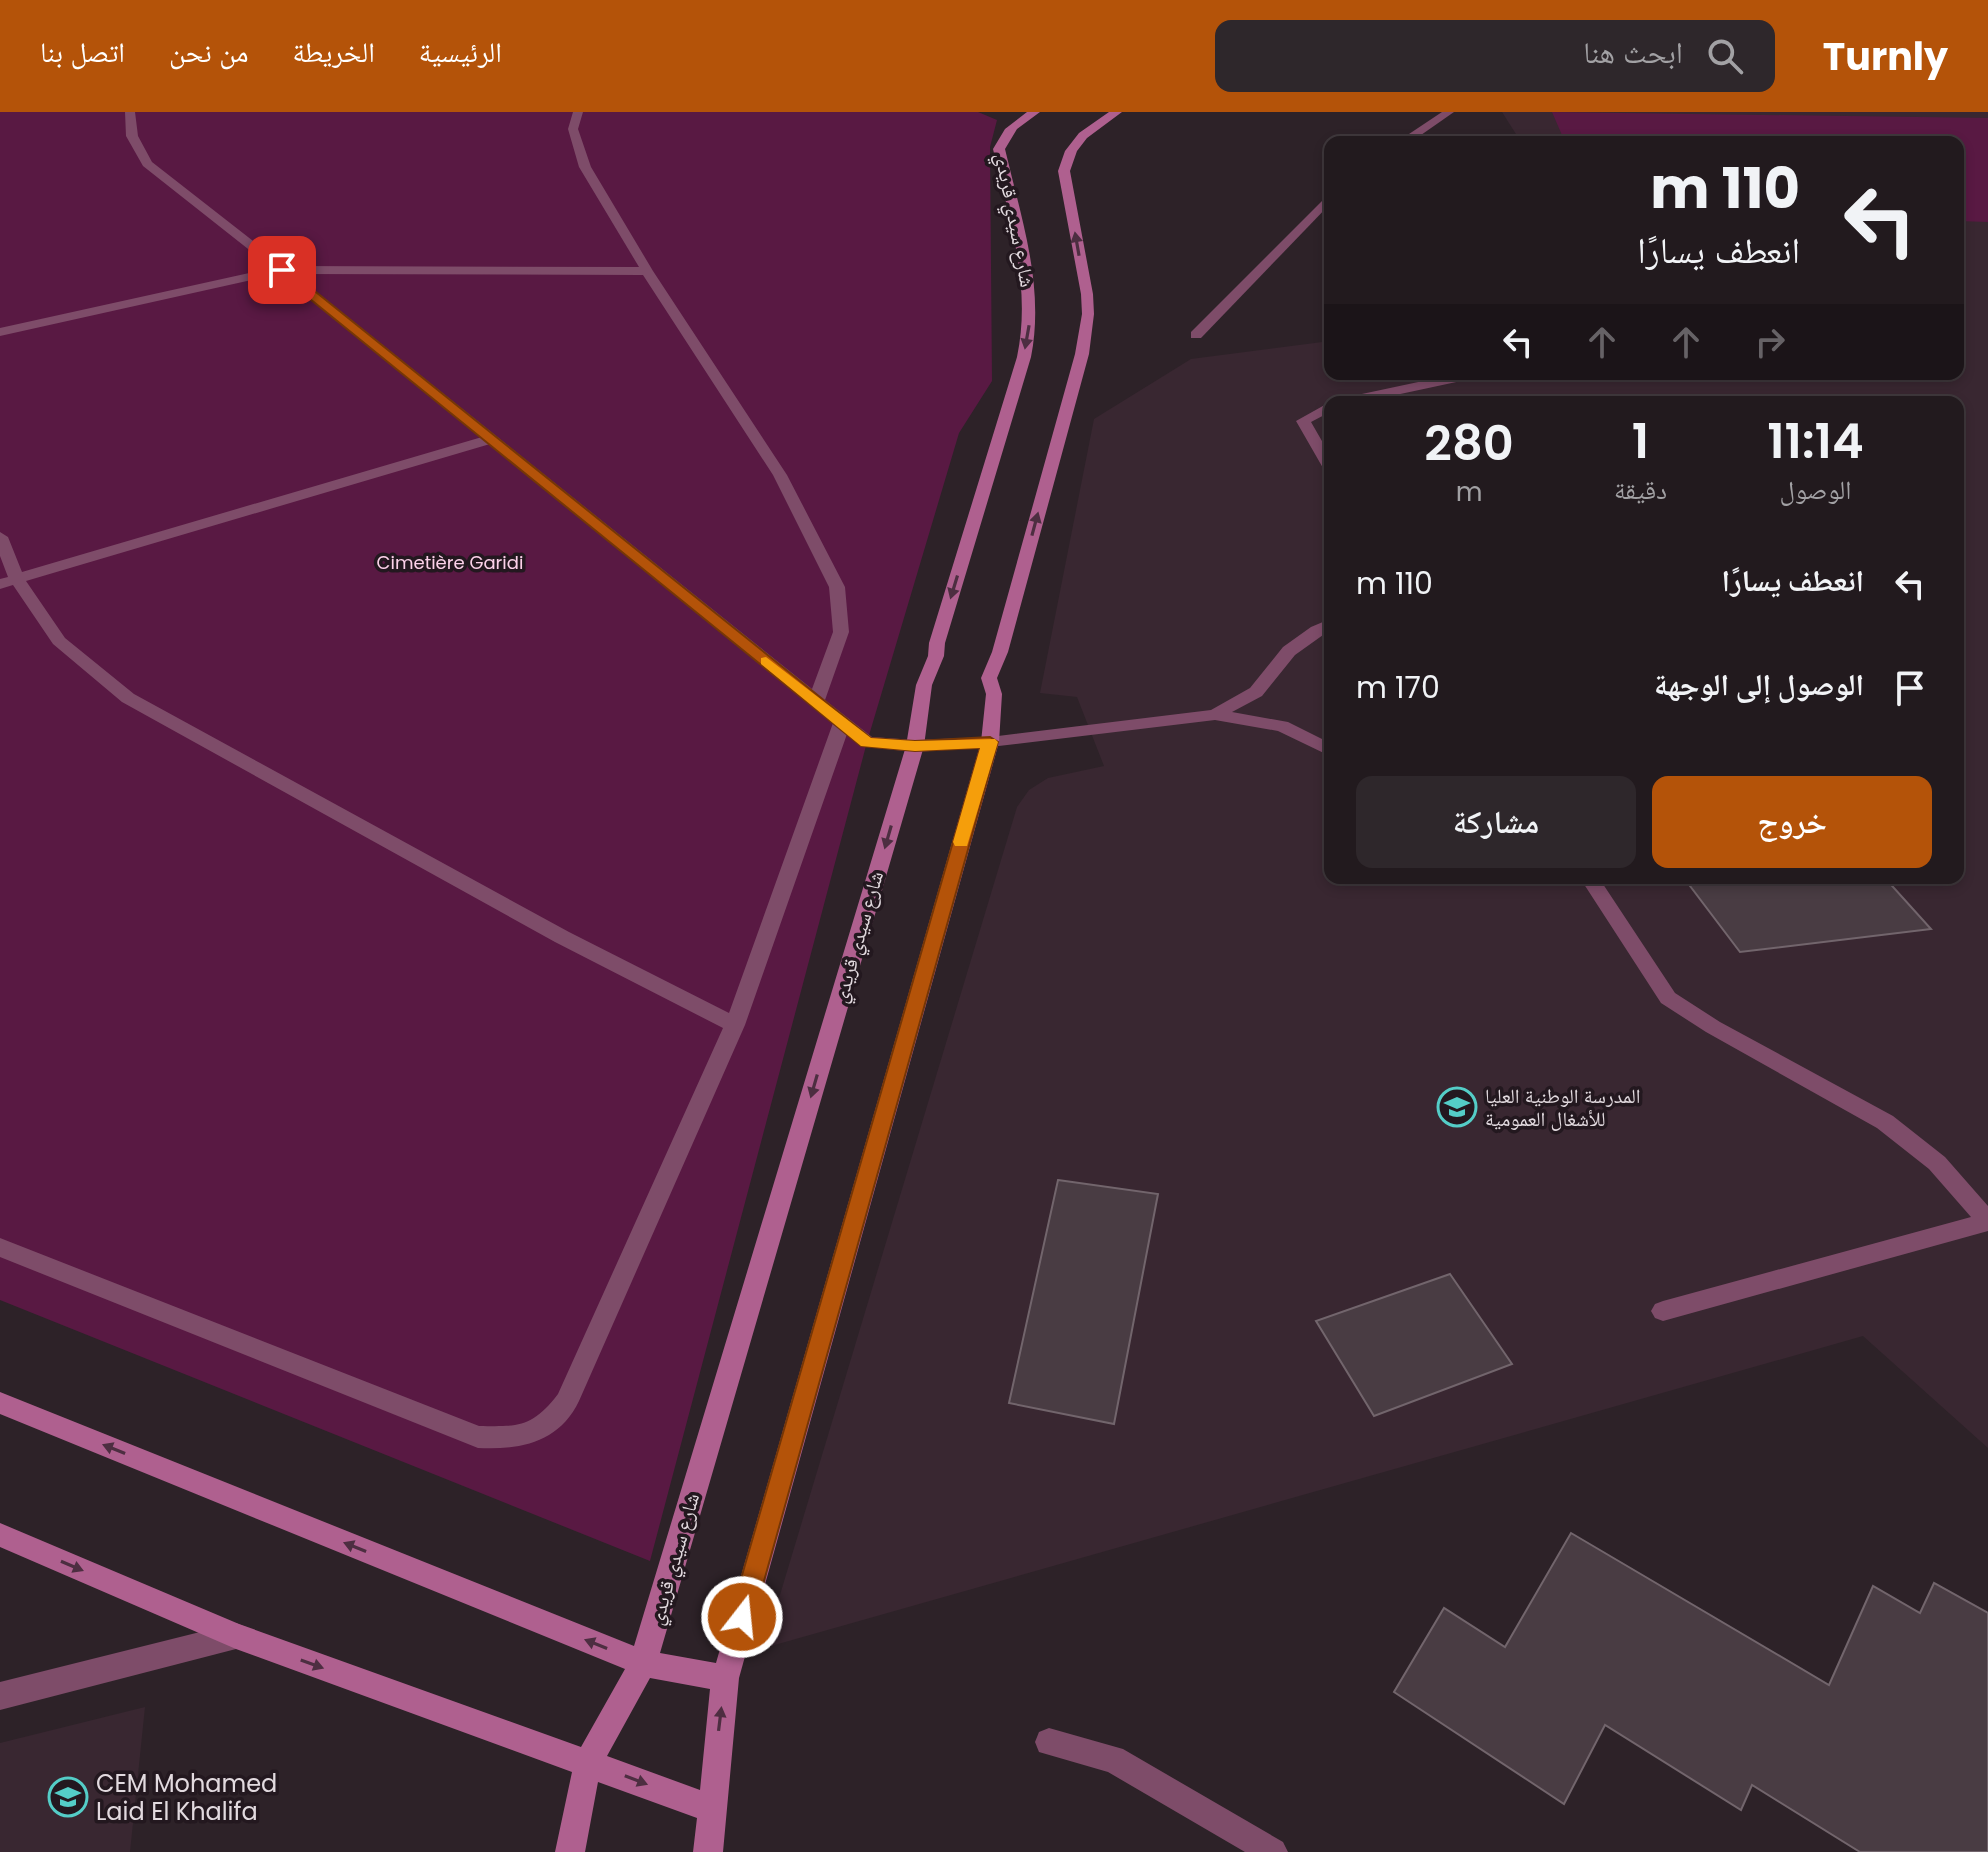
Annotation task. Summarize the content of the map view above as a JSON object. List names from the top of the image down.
{
  "streets": {
    "street": ["شارع سيدي قريدي"]
  },
  "parks": ["Cimetière Garidi"],
  "places": {
    "school or university": ["المدرسة الوطنية العليا للأشغال العمومية", "CEM Mohamed Laid El Khalifa"]
  },
  "page": {
    "header": "Turnly",
    "search": "ابحث هنا",
    "nav": [
      "الرئيسية",
      "الخريطة",
      "من نحن",
      "اتصل بنا"
    ],
    "turn": ["110 m", "انعطف يسارًا"],
    "eta": [
      "11:14",
      "الوصول",
      "1",
      "دقيقة",
      "280",
      "m"
    ],
    "list": [
      {
        "name": "انعطف يسارًا",
        "value": "110 m"
      },
      {
        "name": "الوصول إلى الوجهة",
        "value": "170 m"
      }
    ],
    "buttons": ["خروج", "مشاركة"]
  }
}
